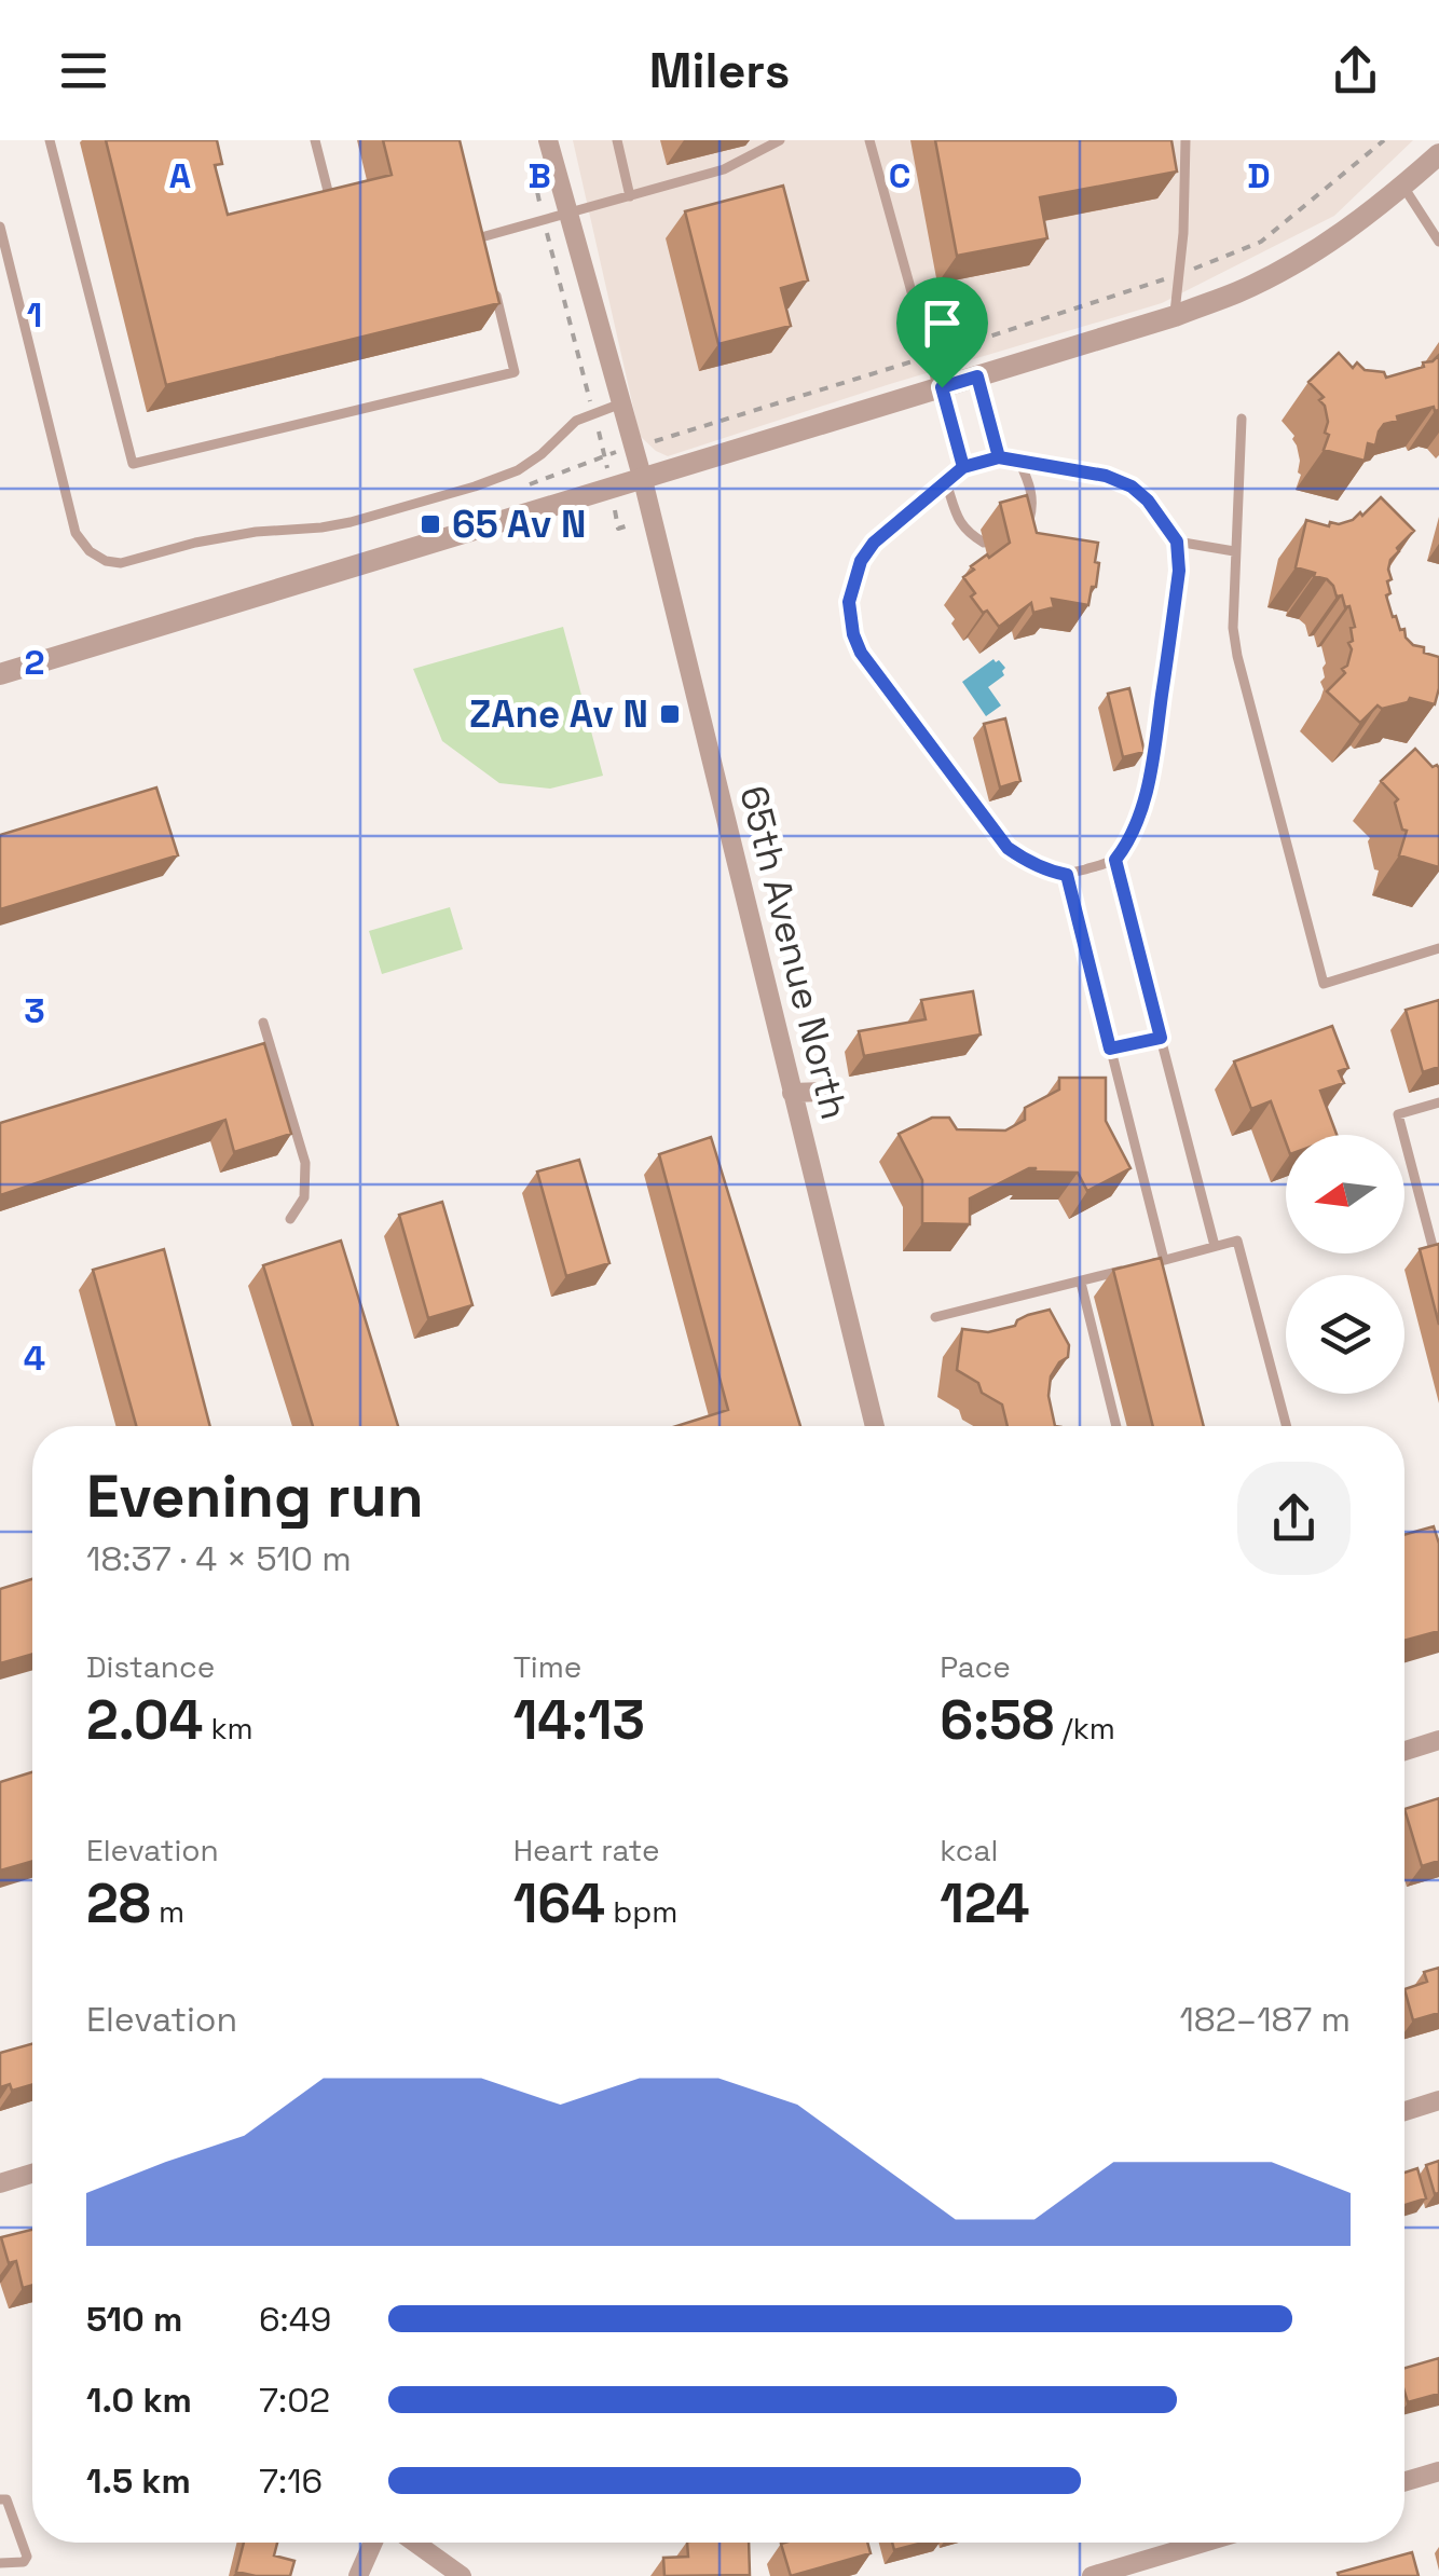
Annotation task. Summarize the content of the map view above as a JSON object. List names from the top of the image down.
{
  "streets": {
    "street": ["65th Avenue North"]
  },
  "places": {
    "transit": ["65 Av N", "ZAne Av N"]
  },
  "north": "left",
  "page": {
    "header": "Milers",
    "heading": ["Evening run", "18:37 · 4 × 510 m"],
    "stats": [
      ["Distance", "2.04 km"],
      ["Time", "14:13"],
      ["Pace", "6:58 /km"],
      ["Elevation", "28 m"],
      ["Heart rate", "164 bpm"],
      ["kcal", "124"]
    ],
    "chart": ["Elevation", "182–187 m"],
    "list": [
      {
        "name": "510 m",
        "note": "6:49"
      },
      {
        "name": "1.0 km",
        "note": "7:02"
      },
      {
        "name": "1.5 km",
        "note": "7:16"
      }
    ]
  },
  "grid": {
    "columns": [
      "A",
      "B",
      "C",
      "D"
    ],
    "rows": [
      "1",
      "2",
      "3",
      "4"
    ]
  }
}
